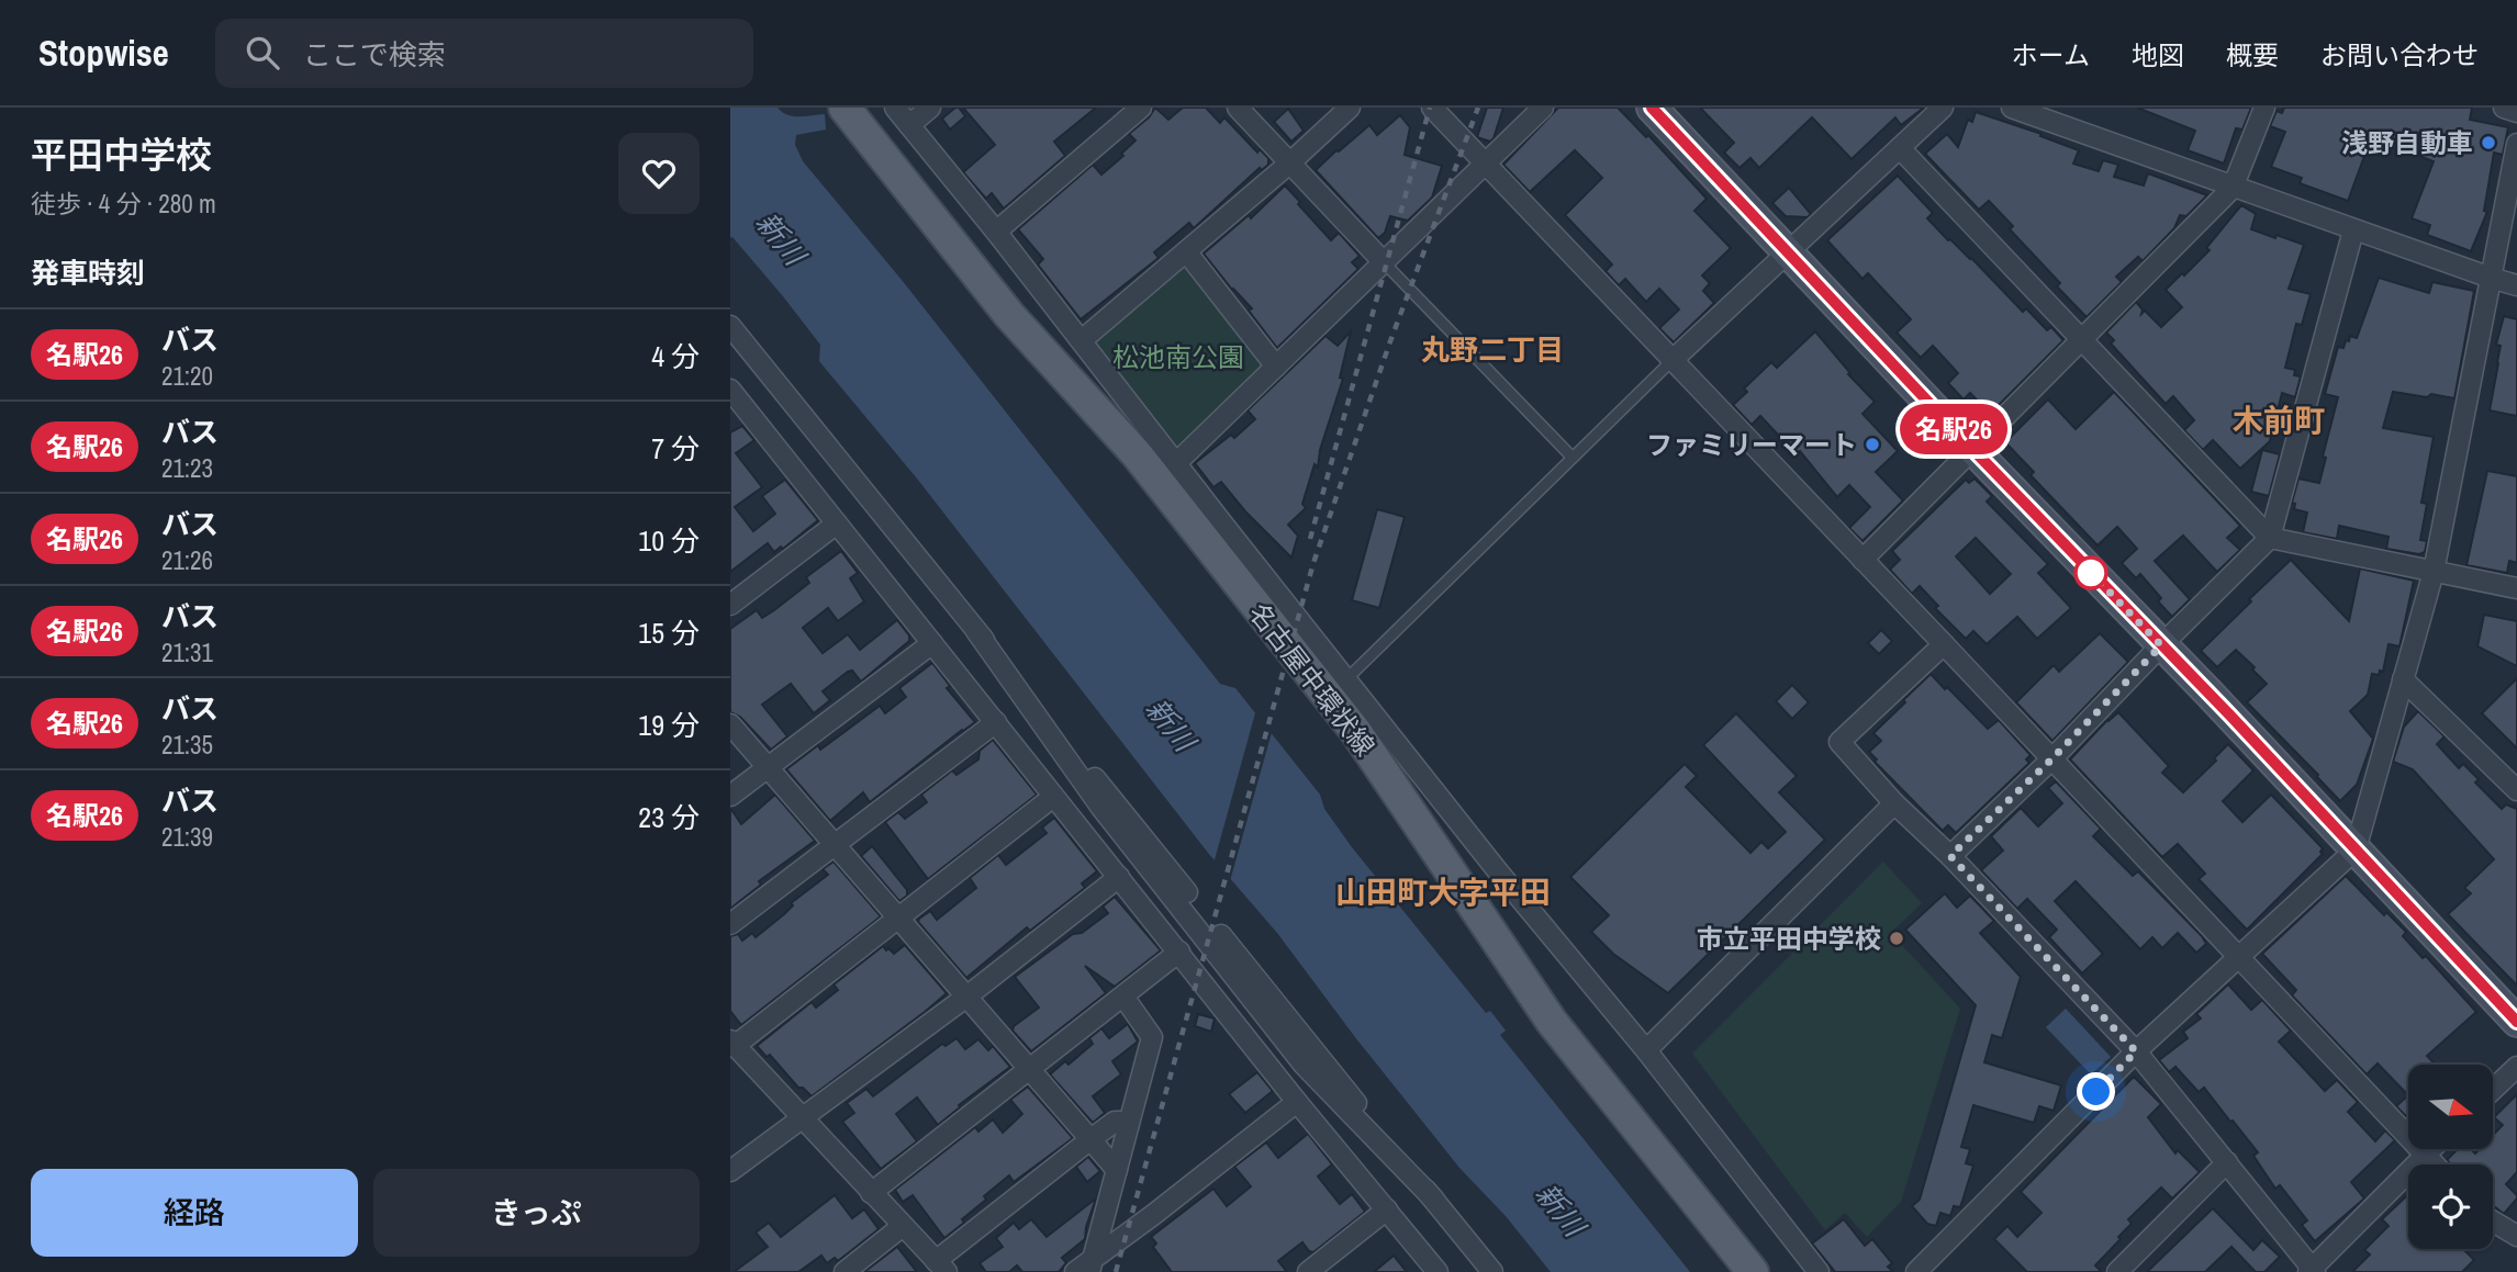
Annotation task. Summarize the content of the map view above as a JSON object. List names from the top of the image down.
{
  "streets": {
    "main road": ["名古屋中環状線"]
  },
  "districts": ["丸野二丁目", "木前町", "山田町大字平田"],
  "water": ["新川"],
  "parks": ["松池南公園"],
  "places": ["浅野自動車", "ファミリーマート", "市立平田中学校"],
  "lines": ["bus line 名駅26"],
  "north": "right",
  "page": {
    "header": "Stopwise",
    "search": "ここで検索",
    "nav": [
      "ホーム",
      "地図",
      "概要",
      "お問い合わせ"
    ],
    "heading": [
      ["平田中学校", "徒歩 · 4 分 · 280 m"],
      "発車時刻"
    ],
    "on_map": "名駅26",
    "list": [
      {
        "mark": "名駅26",
        "name": "バス",
        "note": "21:20",
        "value": "4 分"
      },
      {
        "mark": "名駅26",
        "name": "バス",
        "note": "21:23",
        "value": "7 分"
      },
      {
        "mark": "名駅26",
        "name": "バス",
        "note": "21:26",
        "value": "10 分"
      },
      {
        "mark": "名駅26",
        "name": "バス",
        "note": "21:31",
        "value": "15 分"
      },
      {
        "mark": "名駅26",
        "name": "バス",
        "note": "21:35",
        "value": "19 分"
      },
      {
        "mark": "名駅26",
        "name": "バス",
        "note": "21:39",
        "value": "23 分"
      }
    ],
    "buttons": ["経路", "きっぷ"]
  }
}
